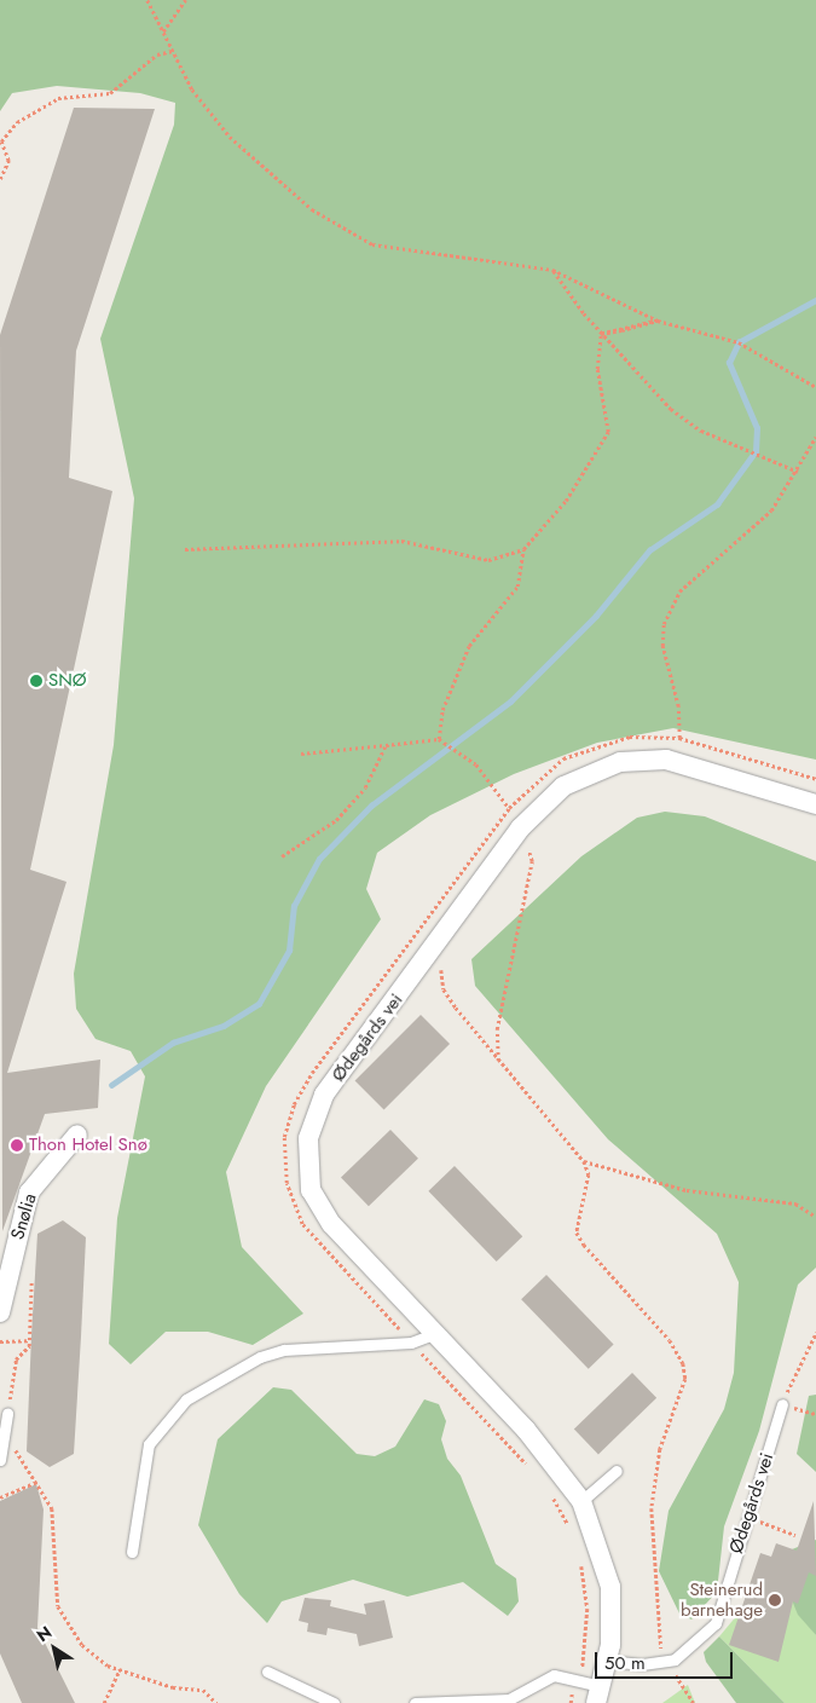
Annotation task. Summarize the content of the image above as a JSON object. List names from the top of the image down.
{
  "streets": {
    "street": ["Ødegårds vei", "Snølia"]
  },
  "places": ["SNØ", "Thon Hotel Snø", "Steinerud barnehage"],
  "scale_bar": "50 m",
  "north": "top left"
}
